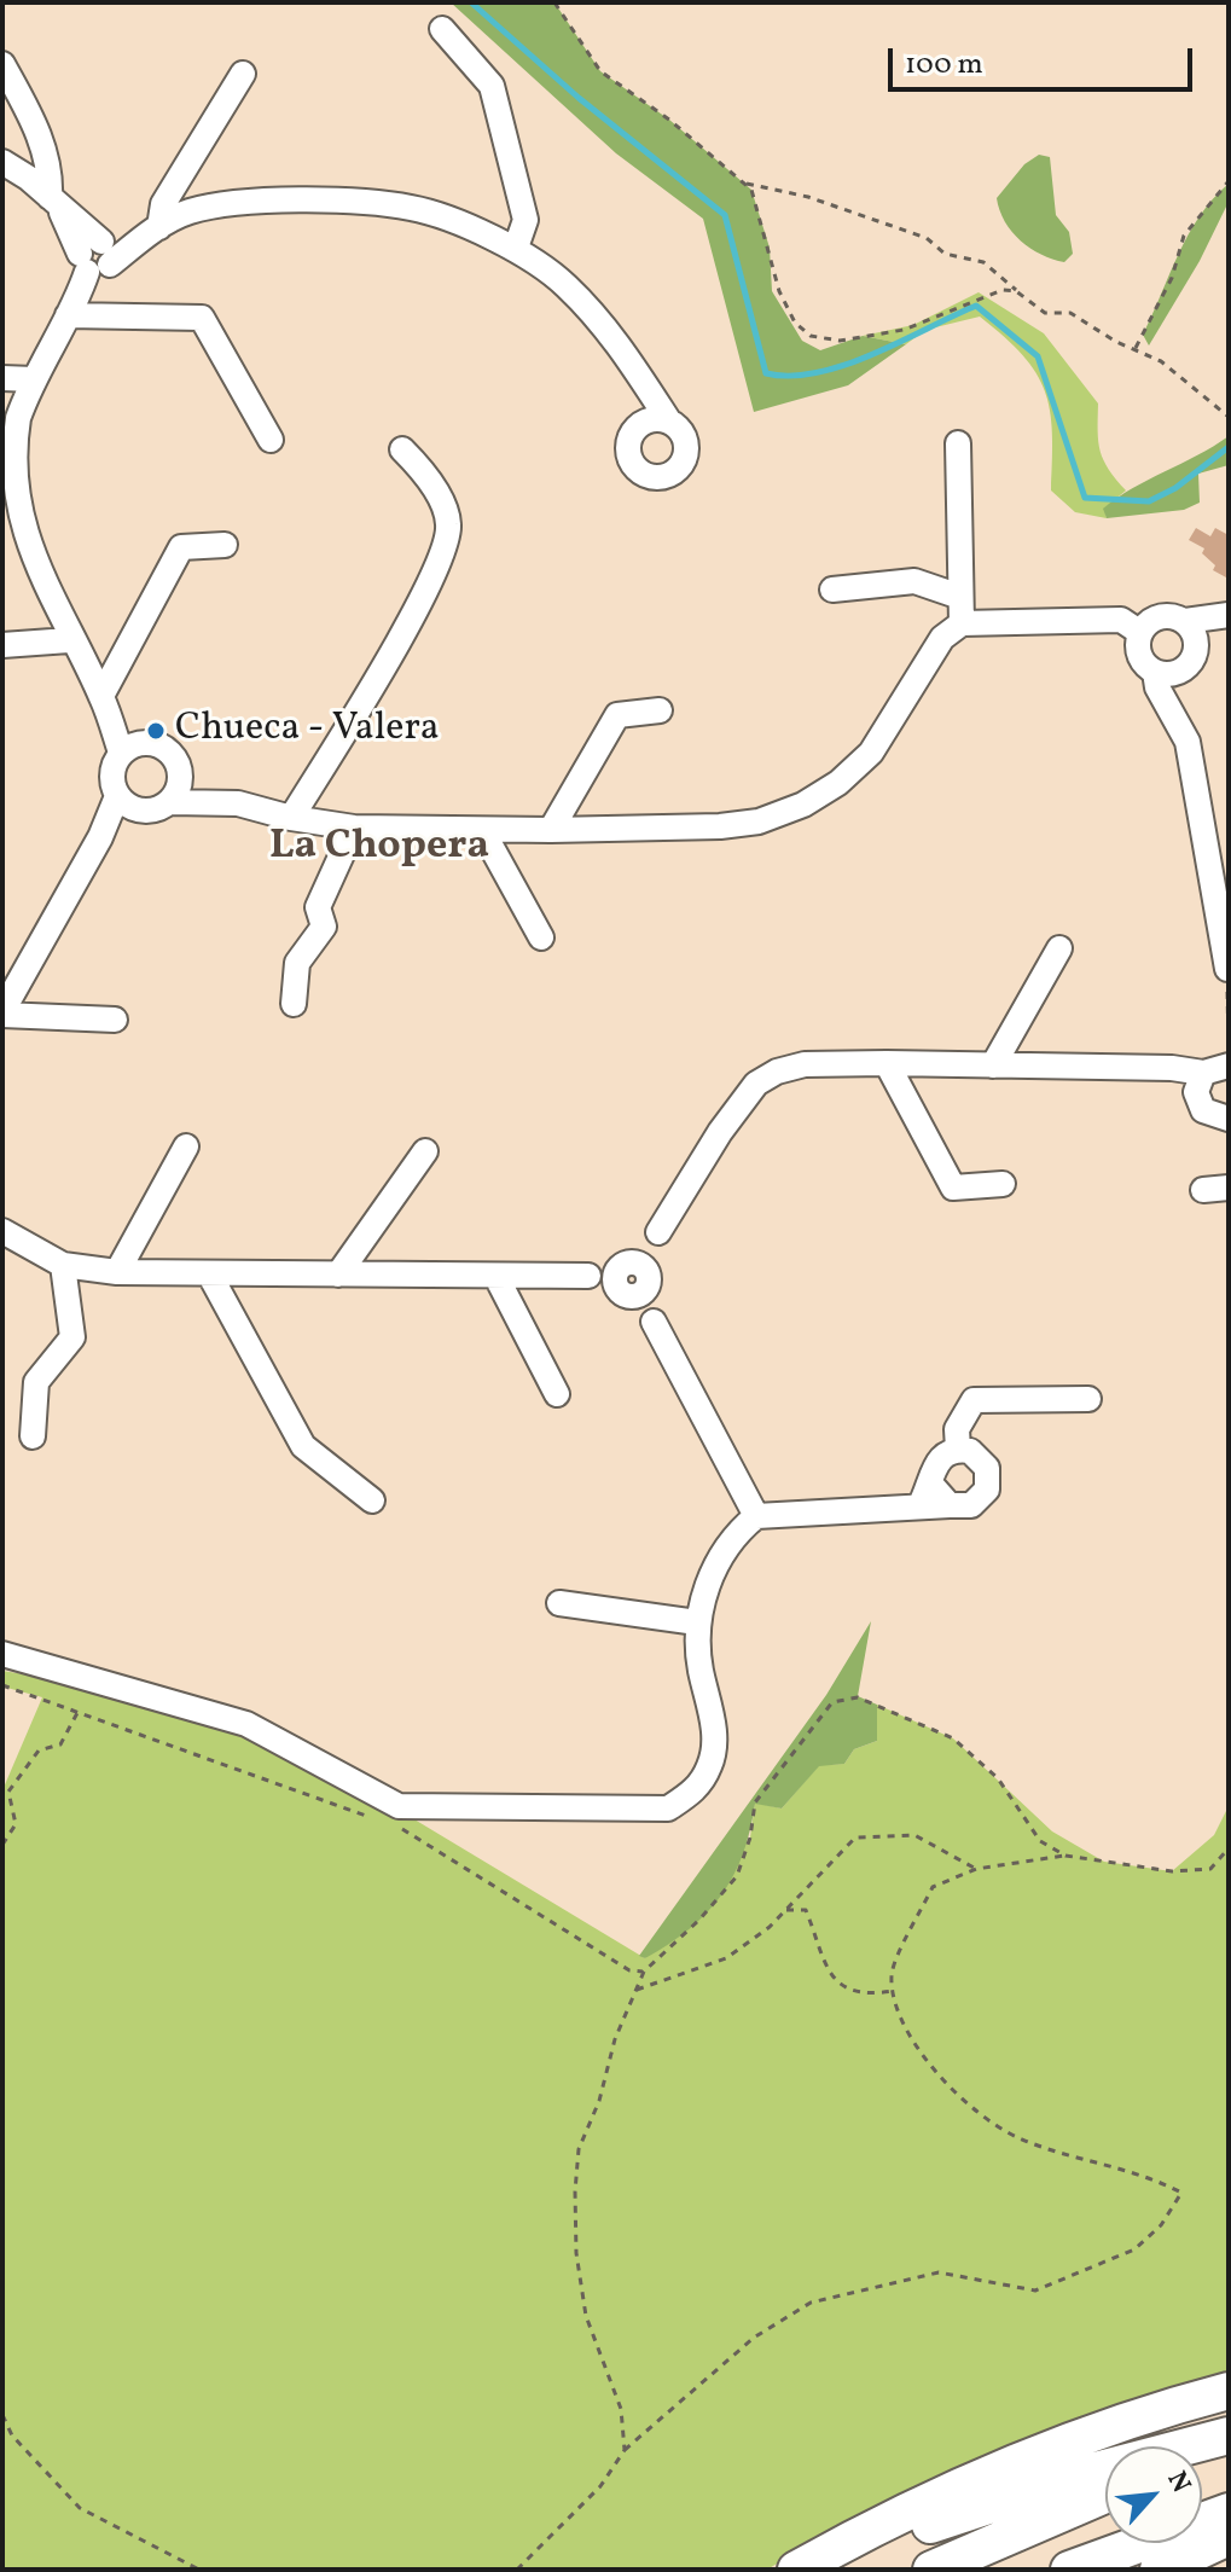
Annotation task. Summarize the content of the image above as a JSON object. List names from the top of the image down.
{
  "districts": ["La Chopera"],
  "places": ["Chueca - Valera"],
  "scale_bar": "100 m",
  "north": "top right"
}
